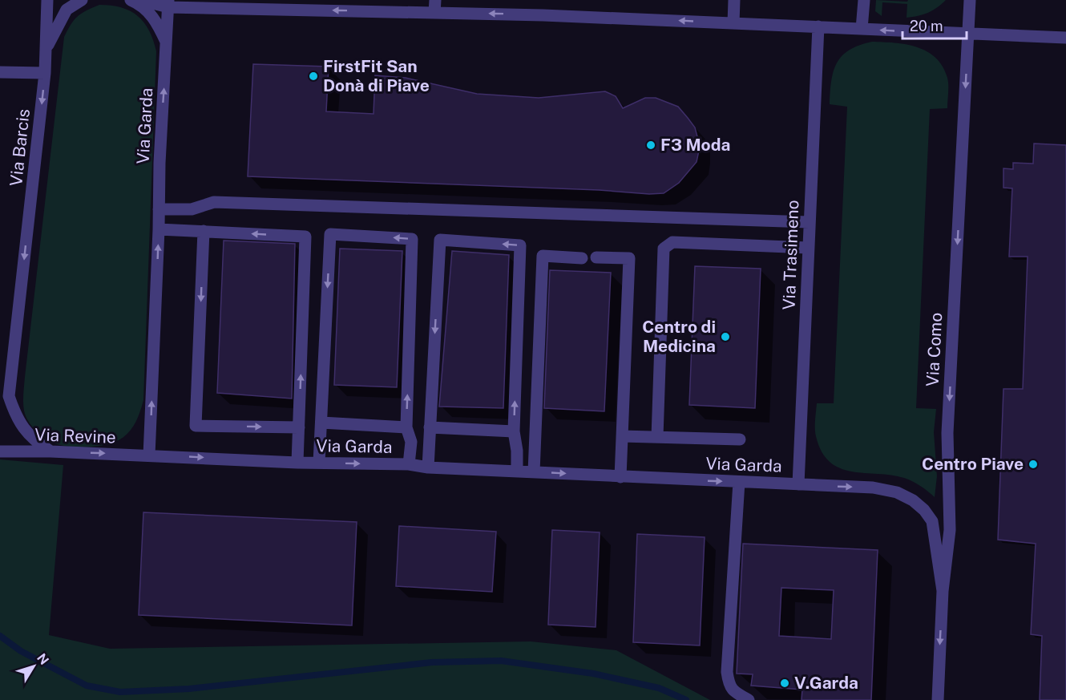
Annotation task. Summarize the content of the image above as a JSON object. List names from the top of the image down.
{
  "streets": {
    "street": [
      "Via Garda",
      "Via Barcis",
      "Via Trasimeno",
      "Via Como",
      "Via Revine"
    ]
  },
  "crossings": [
    ["Via Garda", "Via Trasimeno"],
    ["Via Garda", "Via Como"],
    ["Via Garda", "Via Revine"],
    ["Via Barcis", "Via Revine"]
  ],
  "one_way": ["Via Barcis", "Via Como", "Via Revine"],
  "places": [
    "FirstFit San Donà di Piave",
    "F3 Moda",
    "Centro di Medicina",
    "Centro Piave",
    "V.Garda"
  ],
  "scale_bar": "20 m",
  "north": "top right"
}
